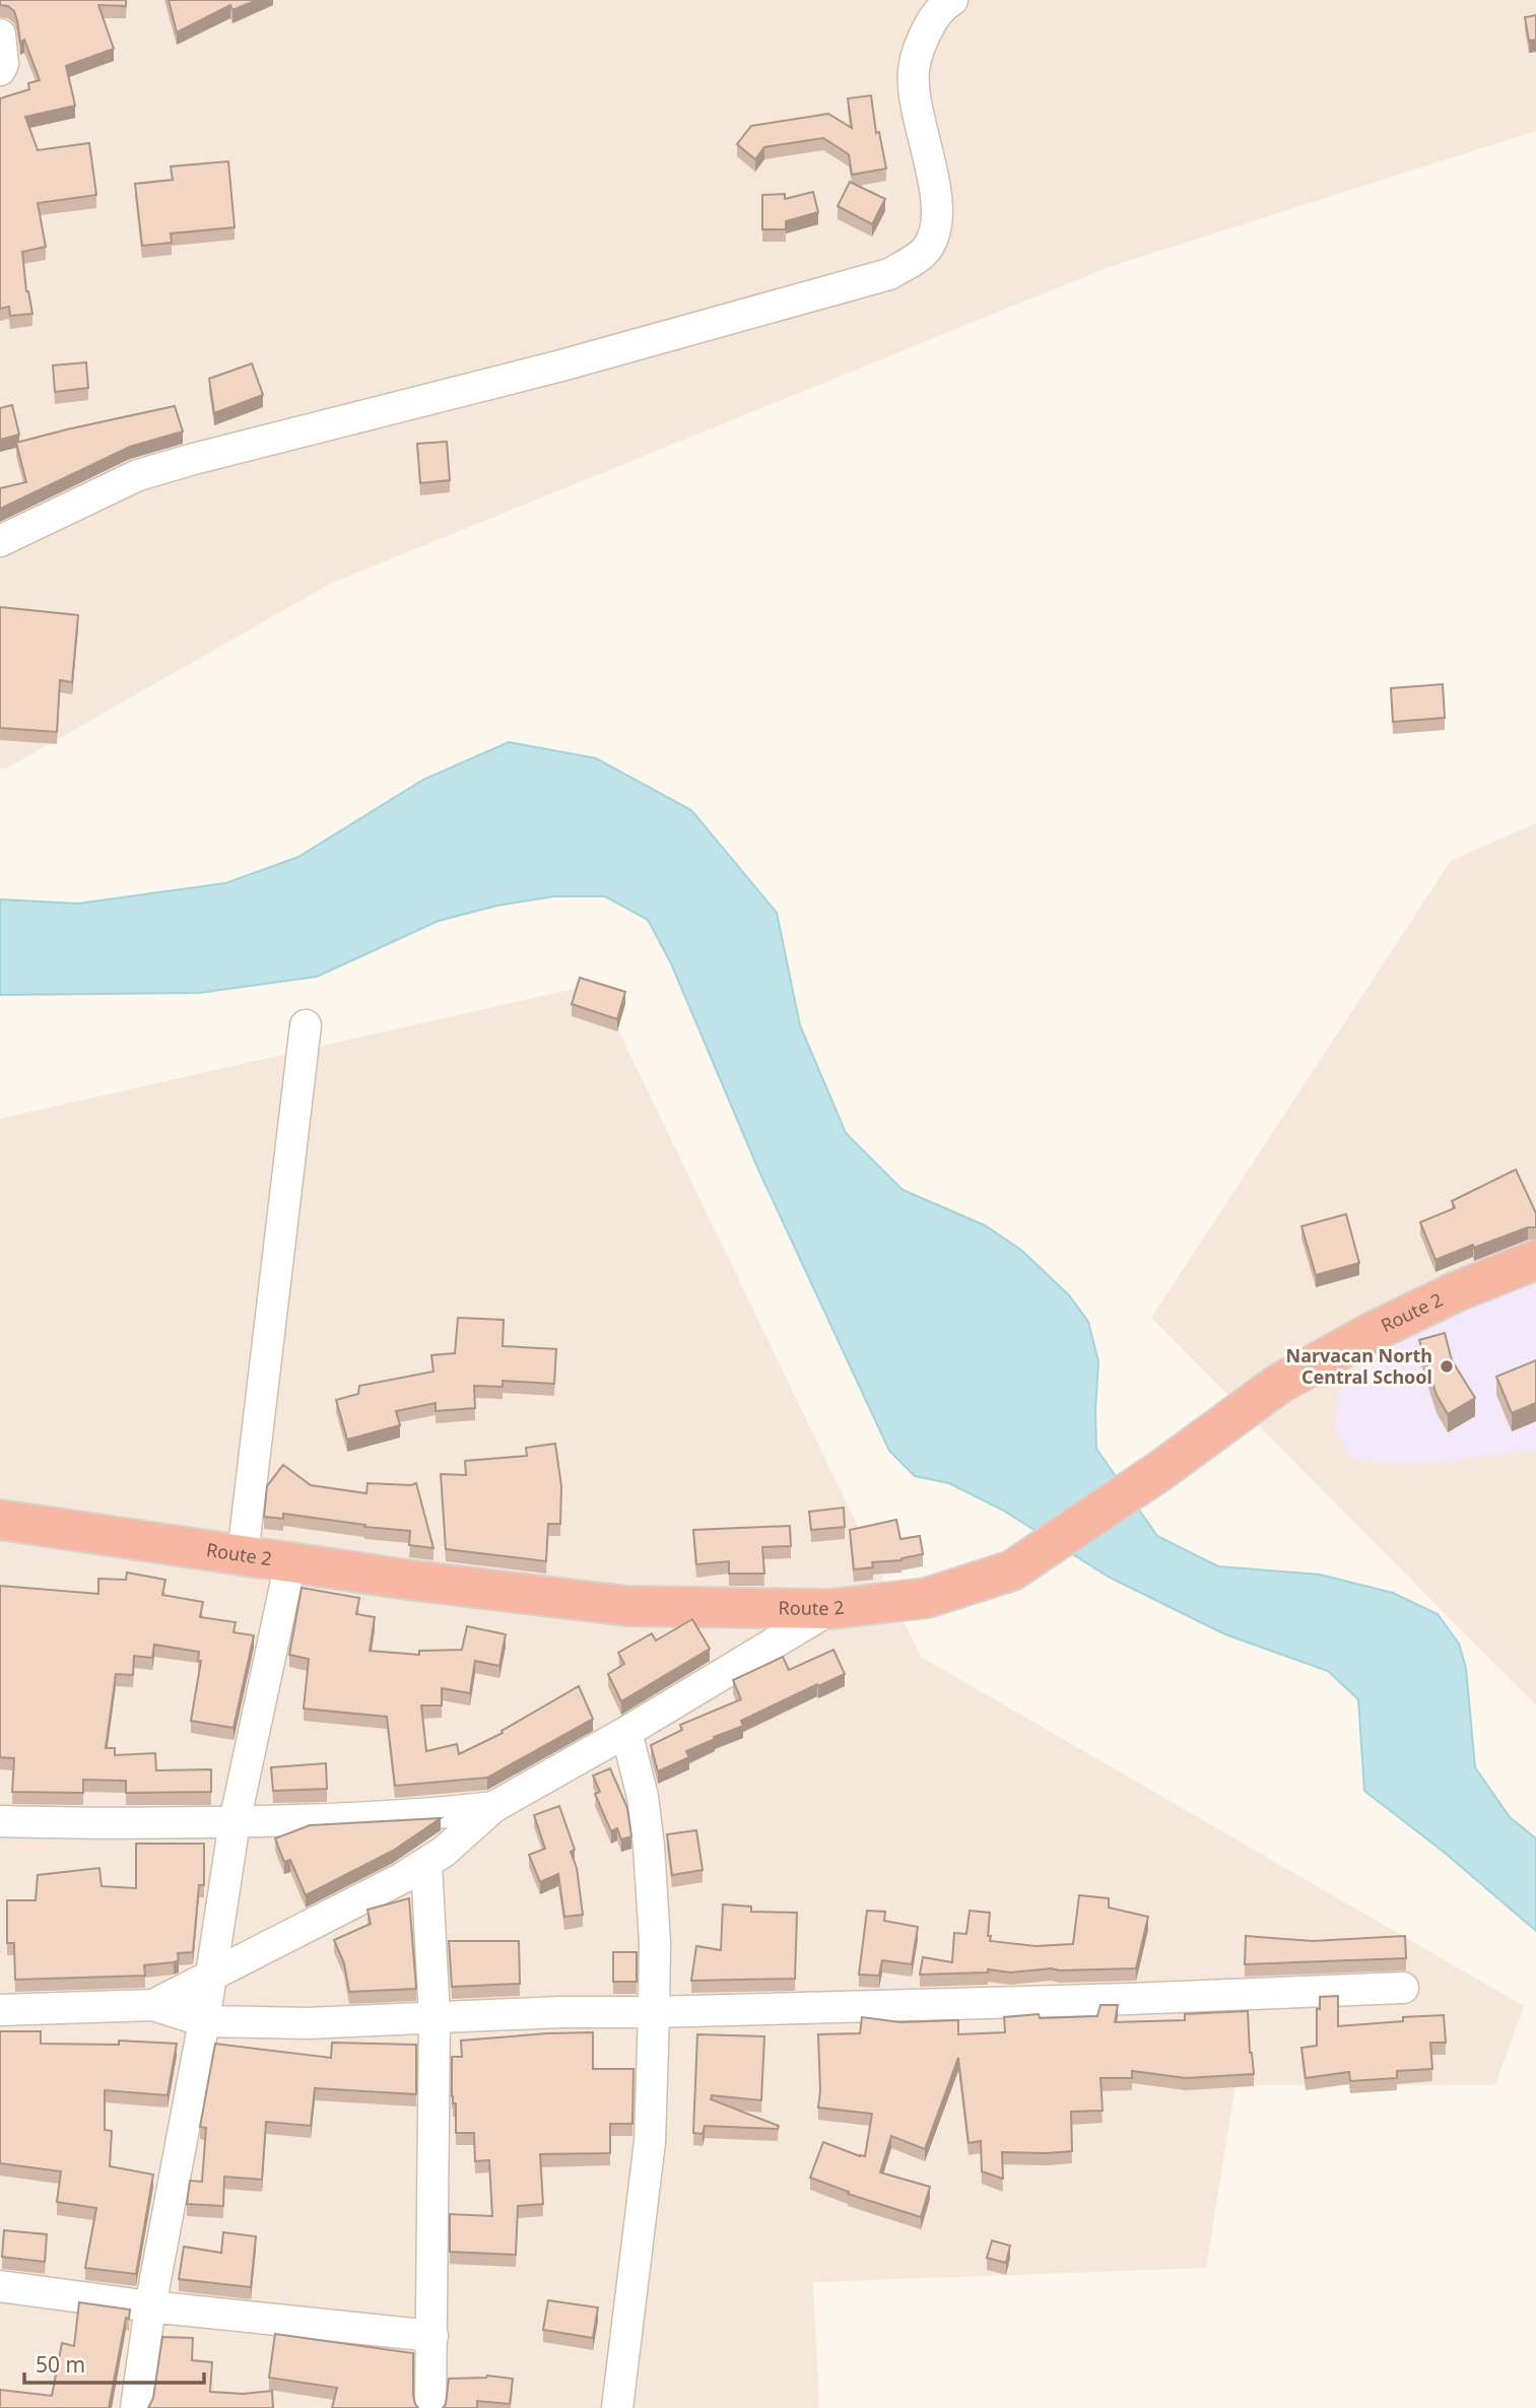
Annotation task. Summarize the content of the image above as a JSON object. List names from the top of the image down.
{
  "streets": {
    "highway": ["Route 2"]
  },
  "places": ["Narvacan North Central School"],
  "scale_bar": "50 m"
}
